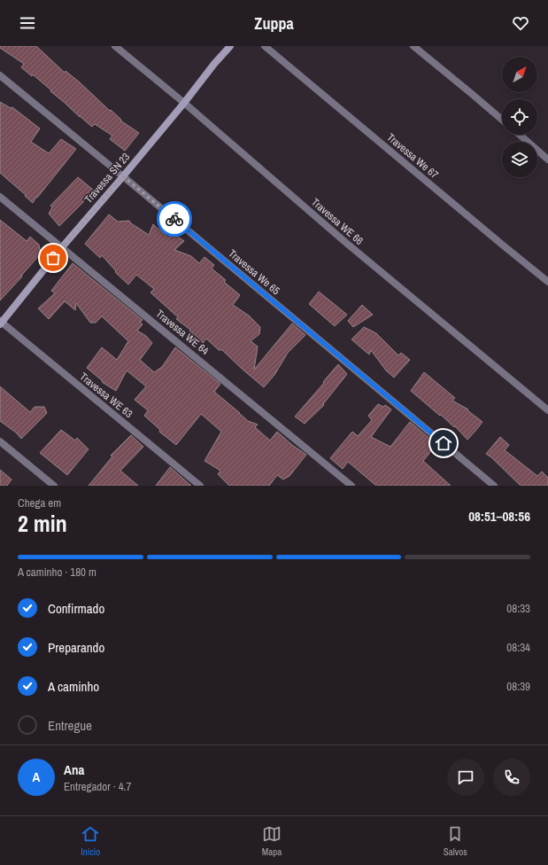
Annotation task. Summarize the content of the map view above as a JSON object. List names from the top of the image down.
{
  "streets": {
    "main road": ["Travessa SN 23"],
    "street": [
      "Travessa We 67",
      "Travessa WE 66",
      "Travessa We 65",
      "Travessa WE 64",
      "Travessa WE 63"
    ]
  },
  "crossings": [
    ["Travessa SN 23", "Travessa WE 66"],
    ["Travessa SN 23", "Travessa We 65"],
    ["Travessa SN 23", "Travessa WE 64"],
    ["Travessa SN 23", "Travessa WE 63"]
  ],
  "north": "top right",
  "page": {
    "header": "Zuppa",
    "heading": ["2 min", "Chega em", "08:51–08:56"],
    "panel": ["Ana", "Entregador · 4.7"],
    "bar": "A caminho · 180 m",
    "list": [
      ["Confirmado", "08:33"],
      ["Preparando", "08:34"],
      ["A caminho", "08:39"],
      "Entregue"
    ],
    "round": "A",
    "tabs": ["Início", "Mapa", "Salvos"]
  }
}
